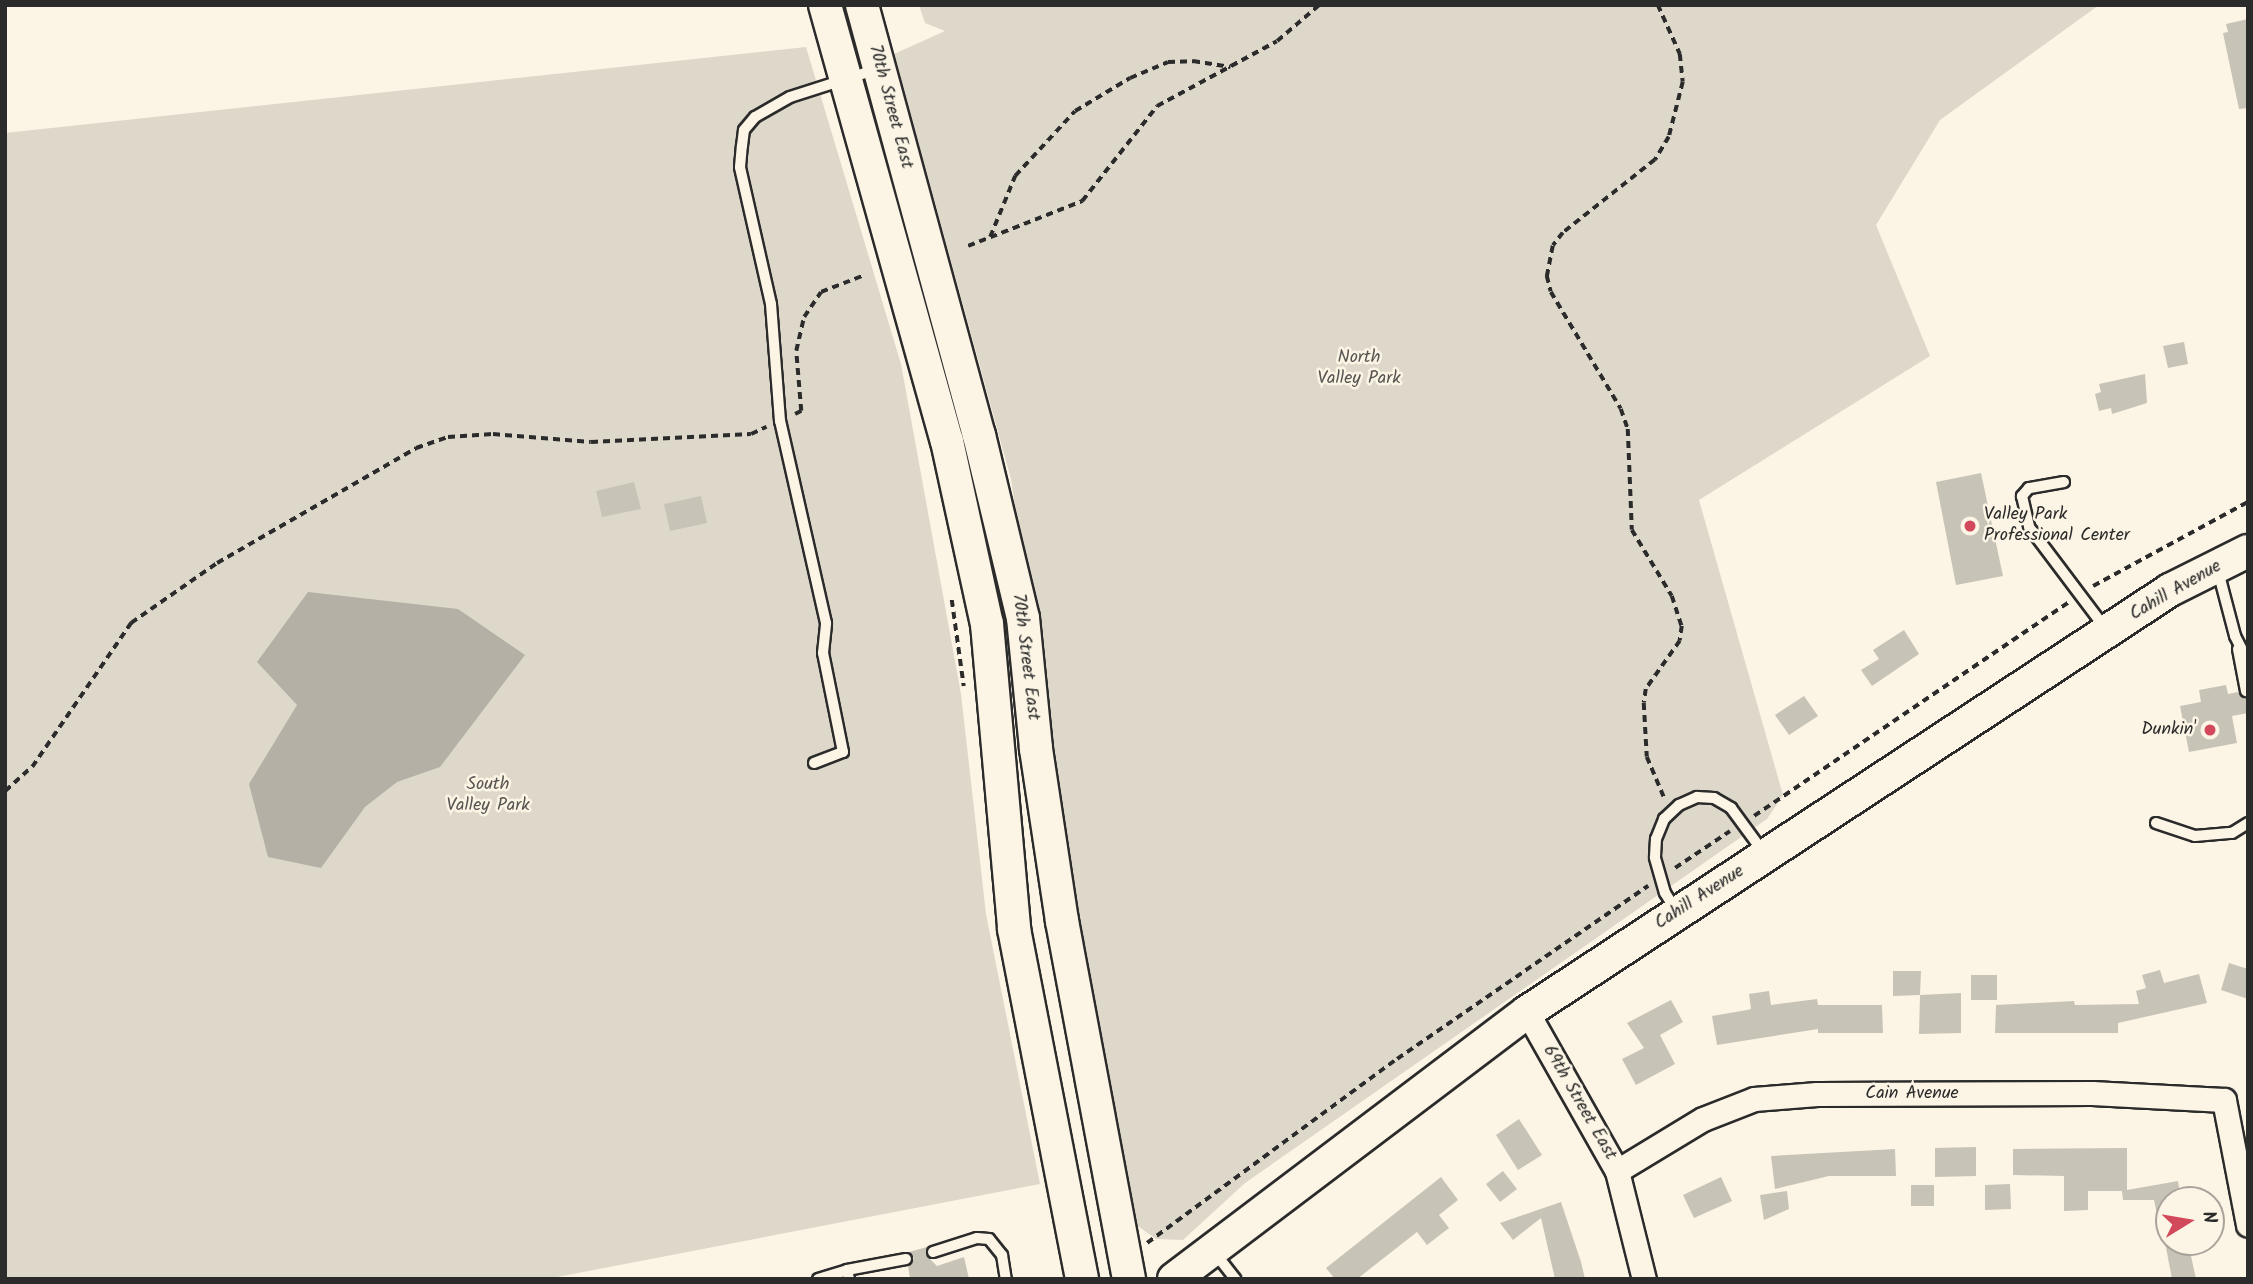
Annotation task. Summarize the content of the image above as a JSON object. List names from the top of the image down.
{
  "streets": {
    "main road": ["70th Street East", "Cahill Avenue"],
    "street": ["Cain Avenue", "69th Street East"]
  },
  "crossings": [
    ["Cahill Avenue", "69th Street East"],
    ["Cain Avenue", "69th Street East"]
  ],
  "parks": ["North Valley Park", "South Valley Park"],
  "places": ["Valley Park Professional Center", "Dunkin'"],
  "north": "right"
}
